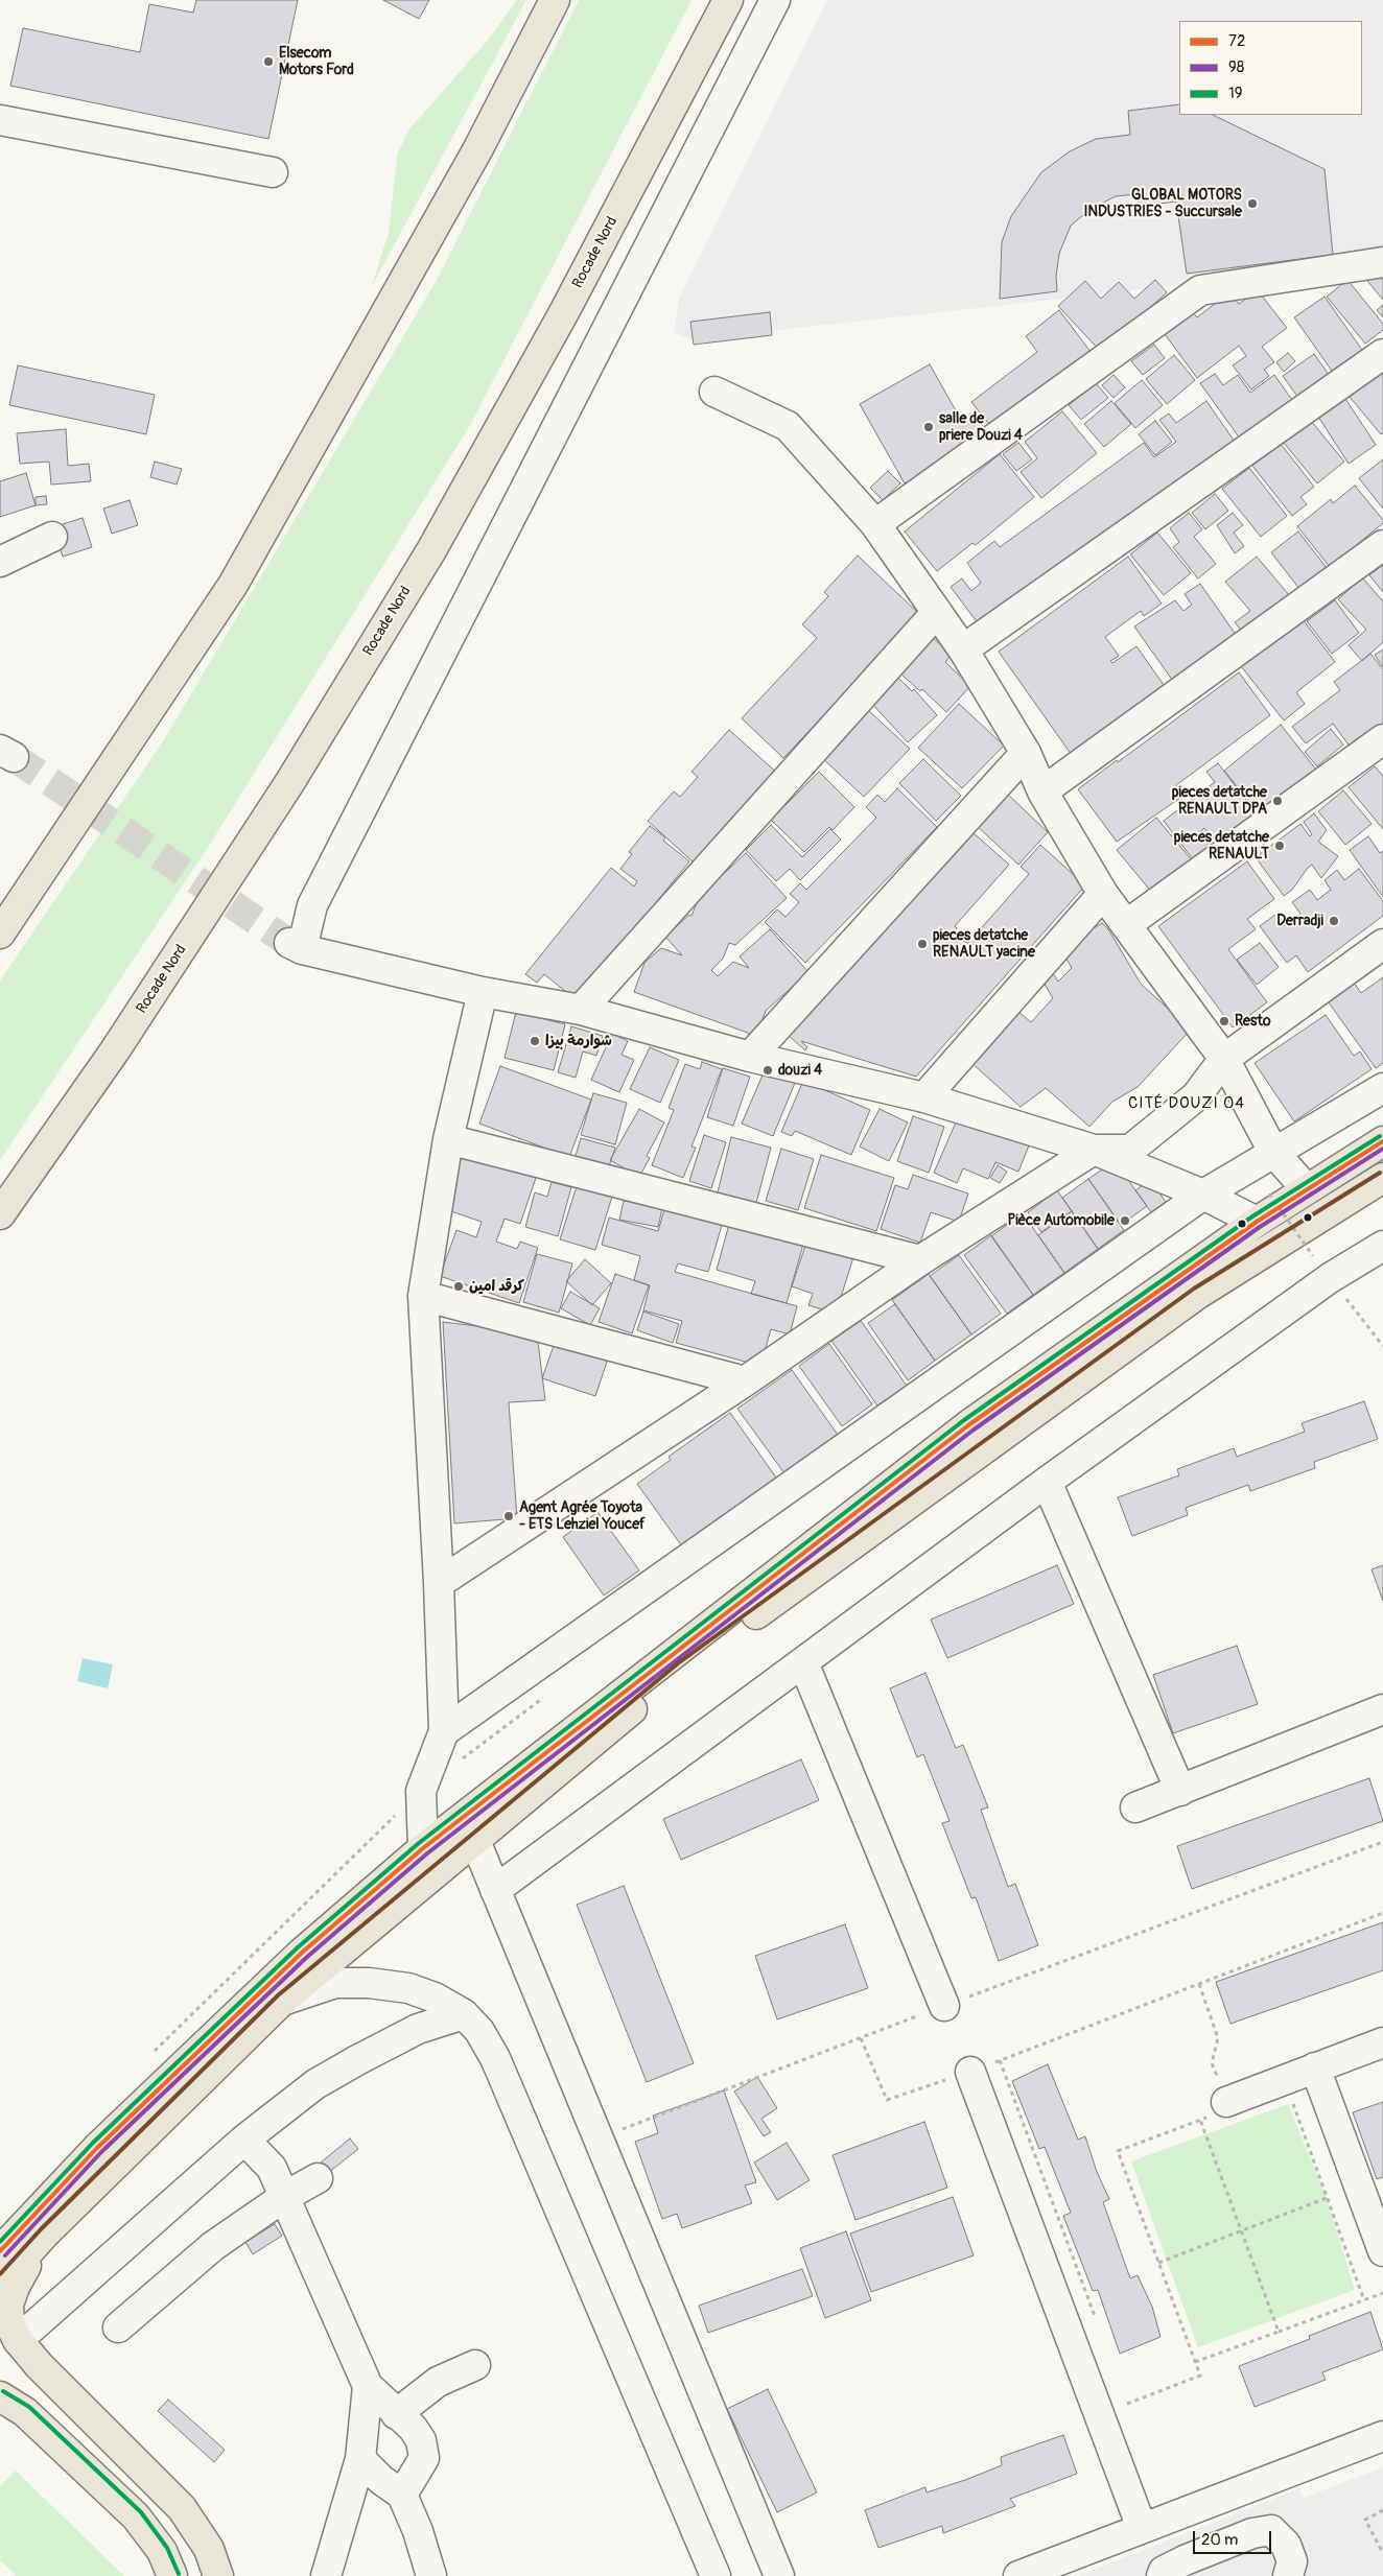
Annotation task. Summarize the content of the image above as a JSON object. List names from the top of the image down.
{
  "streets": {
    "highway": ["Rocade Nord"]
  },
  "districts": ["CITÉ DOUZI 04"],
  "places": [
    "Elsecom Motors Ford",
    "GLOBAL MOTORS INDUSTRIES - Succursale",
    "salle de priere Douzi 4",
    "pieces detatche RENAULT DPA",
    "pieces detatche RENAULT",
    "Derradji",
    "pieces detatche RENAULT yacine",
    "Resto",
    "شوارمة بيزا",
    "douzi 4",
    "Pièce Automobile",
    "كرقد امين",
    "Agent Agrée Toyota - ETS Lehziel Youcef"
  ],
  "lines": ["transit line 19", "transit line 72", "transit line 98"],
  "legend": ["72", "98", "19"],
  "scale_bar": "20 m"
}
